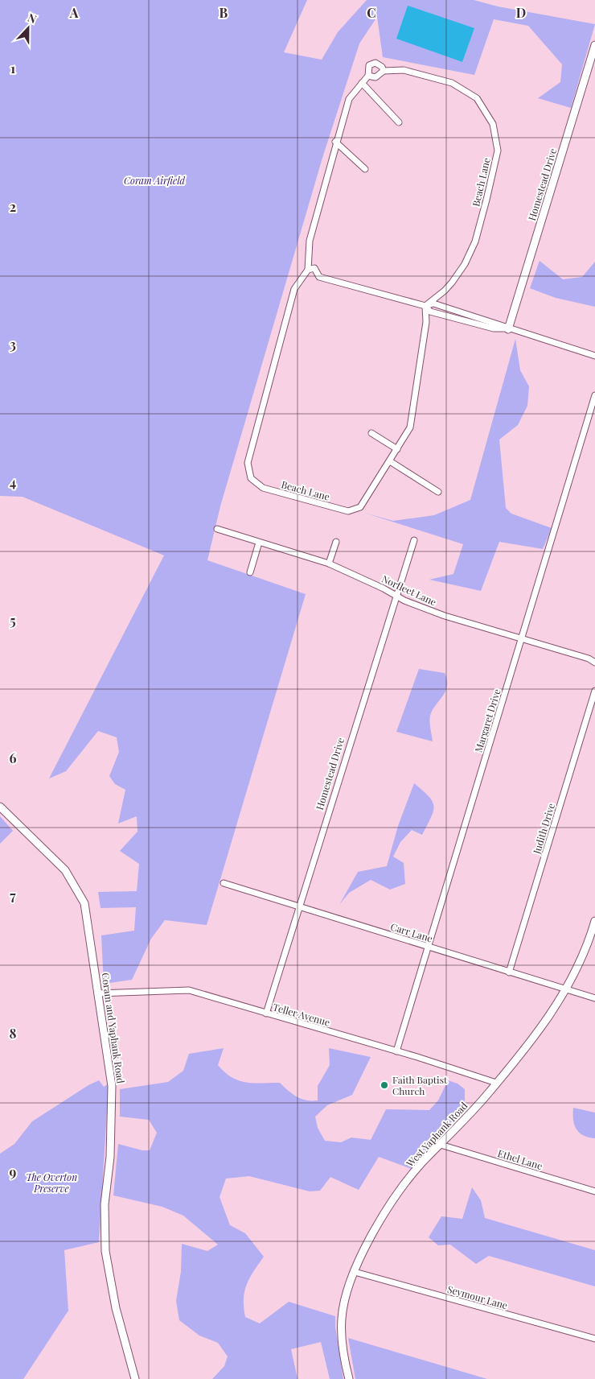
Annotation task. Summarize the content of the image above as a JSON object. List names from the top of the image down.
{
  "streets": {
    "street": [
      "Beach Lane",
      "Homestead Drive",
      "Norfleet Lane",
      "Margaret Drive",
      "Judith Drive",
      "Carr Lane",
      "Teller Avenue",
      "Coram and Yaphank Road",
      "West Yaphank Road",
      "Ethel Lane",
      "Seymour Lane"
    ]
  },
  "crossings": [
    ["Homestead Drive", "Norfleet Lane"],
    ["Homestead Drive", "Carr Lane"],
    ["Homestead Drive", "Teller Avenue"],
    ["Norfleet Lane", "Margaret Drive"],
    ["Margaret Drive", "Carr Lane"],
    ["Margaret Drive", "Teller Avenue"],
    ["Judith Drive", "Carr Lane"],
    ["Carr Lane", "West Yaphank Road"],
    ["Teller Avenue", "Coram and Yaphank Road"],
    ["Teller Avenue", "West Yaphank Road"],
    ["West Yaphank Road", "Ethel Lane"],
    ["West Yaphank Road", "Seymour Lane"]
  ],
  "parks": ["Coram Airfield", "The Overton Preserve"],
  "places": ["Faith Baptist Church"],
  "north": "top",
  "grid": {
    "columns": [
      "A",
      "B",
      "C",
      "D"
    ],
    "rows": [
      "1",
      "2",
      "3",
      "4",
      "5",
      "6",
      "7",
      "8",
      "9"
    ]
  }
}
